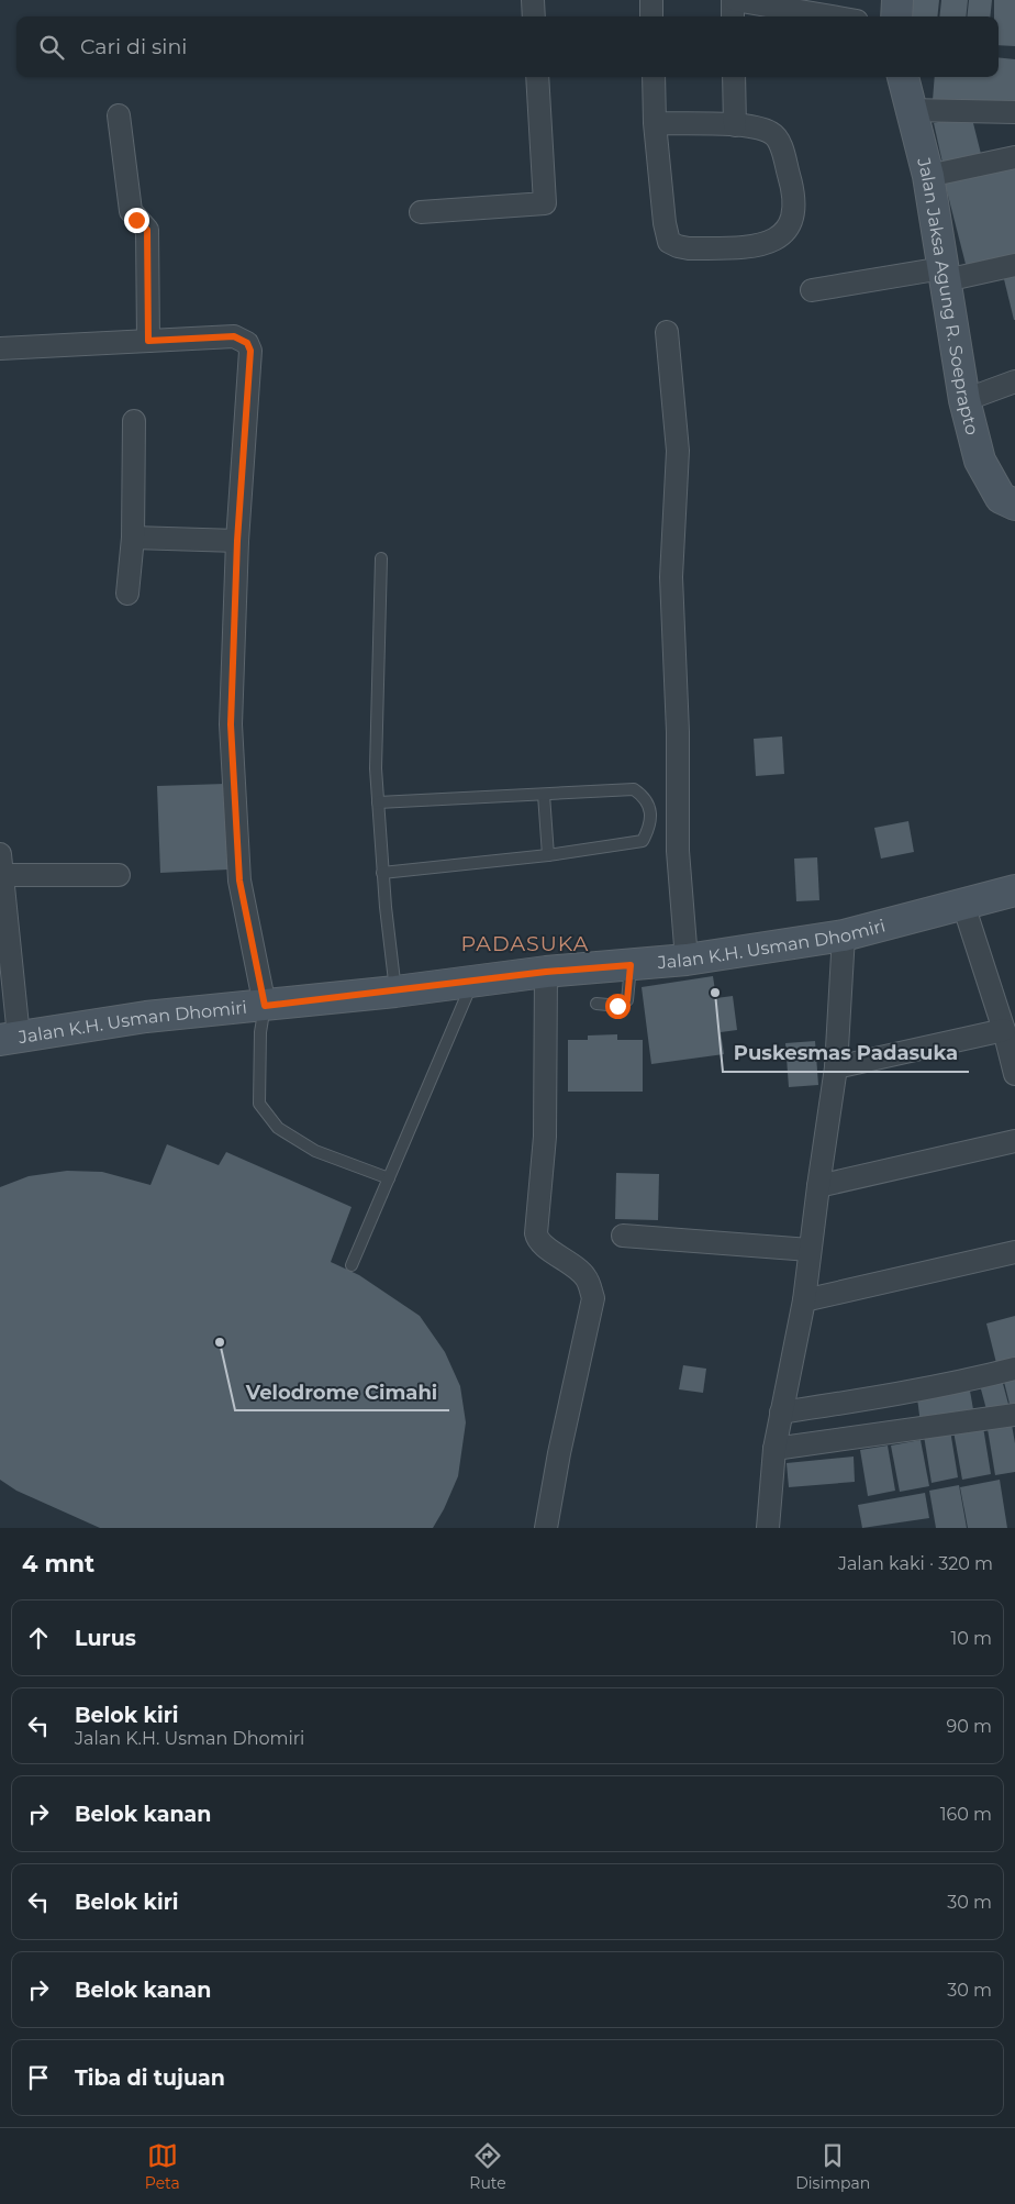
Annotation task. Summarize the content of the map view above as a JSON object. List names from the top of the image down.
{
  "streets": {
    "main road": ["Jalan Jaksa Agung R. Soeprapto", "Jalan K.H. Usman Dhomiri"]
  },
  "districts": ["PADASUKA"],
  "places": ["Puskesmas Padasuka", "Velodrome Cimahi"],
  "page": {
    "search": "Cari di sini",
    "heading": ["4 mnt", "Jalan kaki · 320 m"],
    "list": [
      ["Lurus", "10 m"],
      ["Belok kiri", "Jalan K.H. Usman Dhomiri", "90 m"],
      ["Belok kanan", "160 m"],
      ["Belok kiri", "30 m"],
      ["Belok kanan", "30 m"],
      "Tiba di tujuan"
    ],
    "nav": ["Peta", "Rute", "Disimpan"]
  }
}
